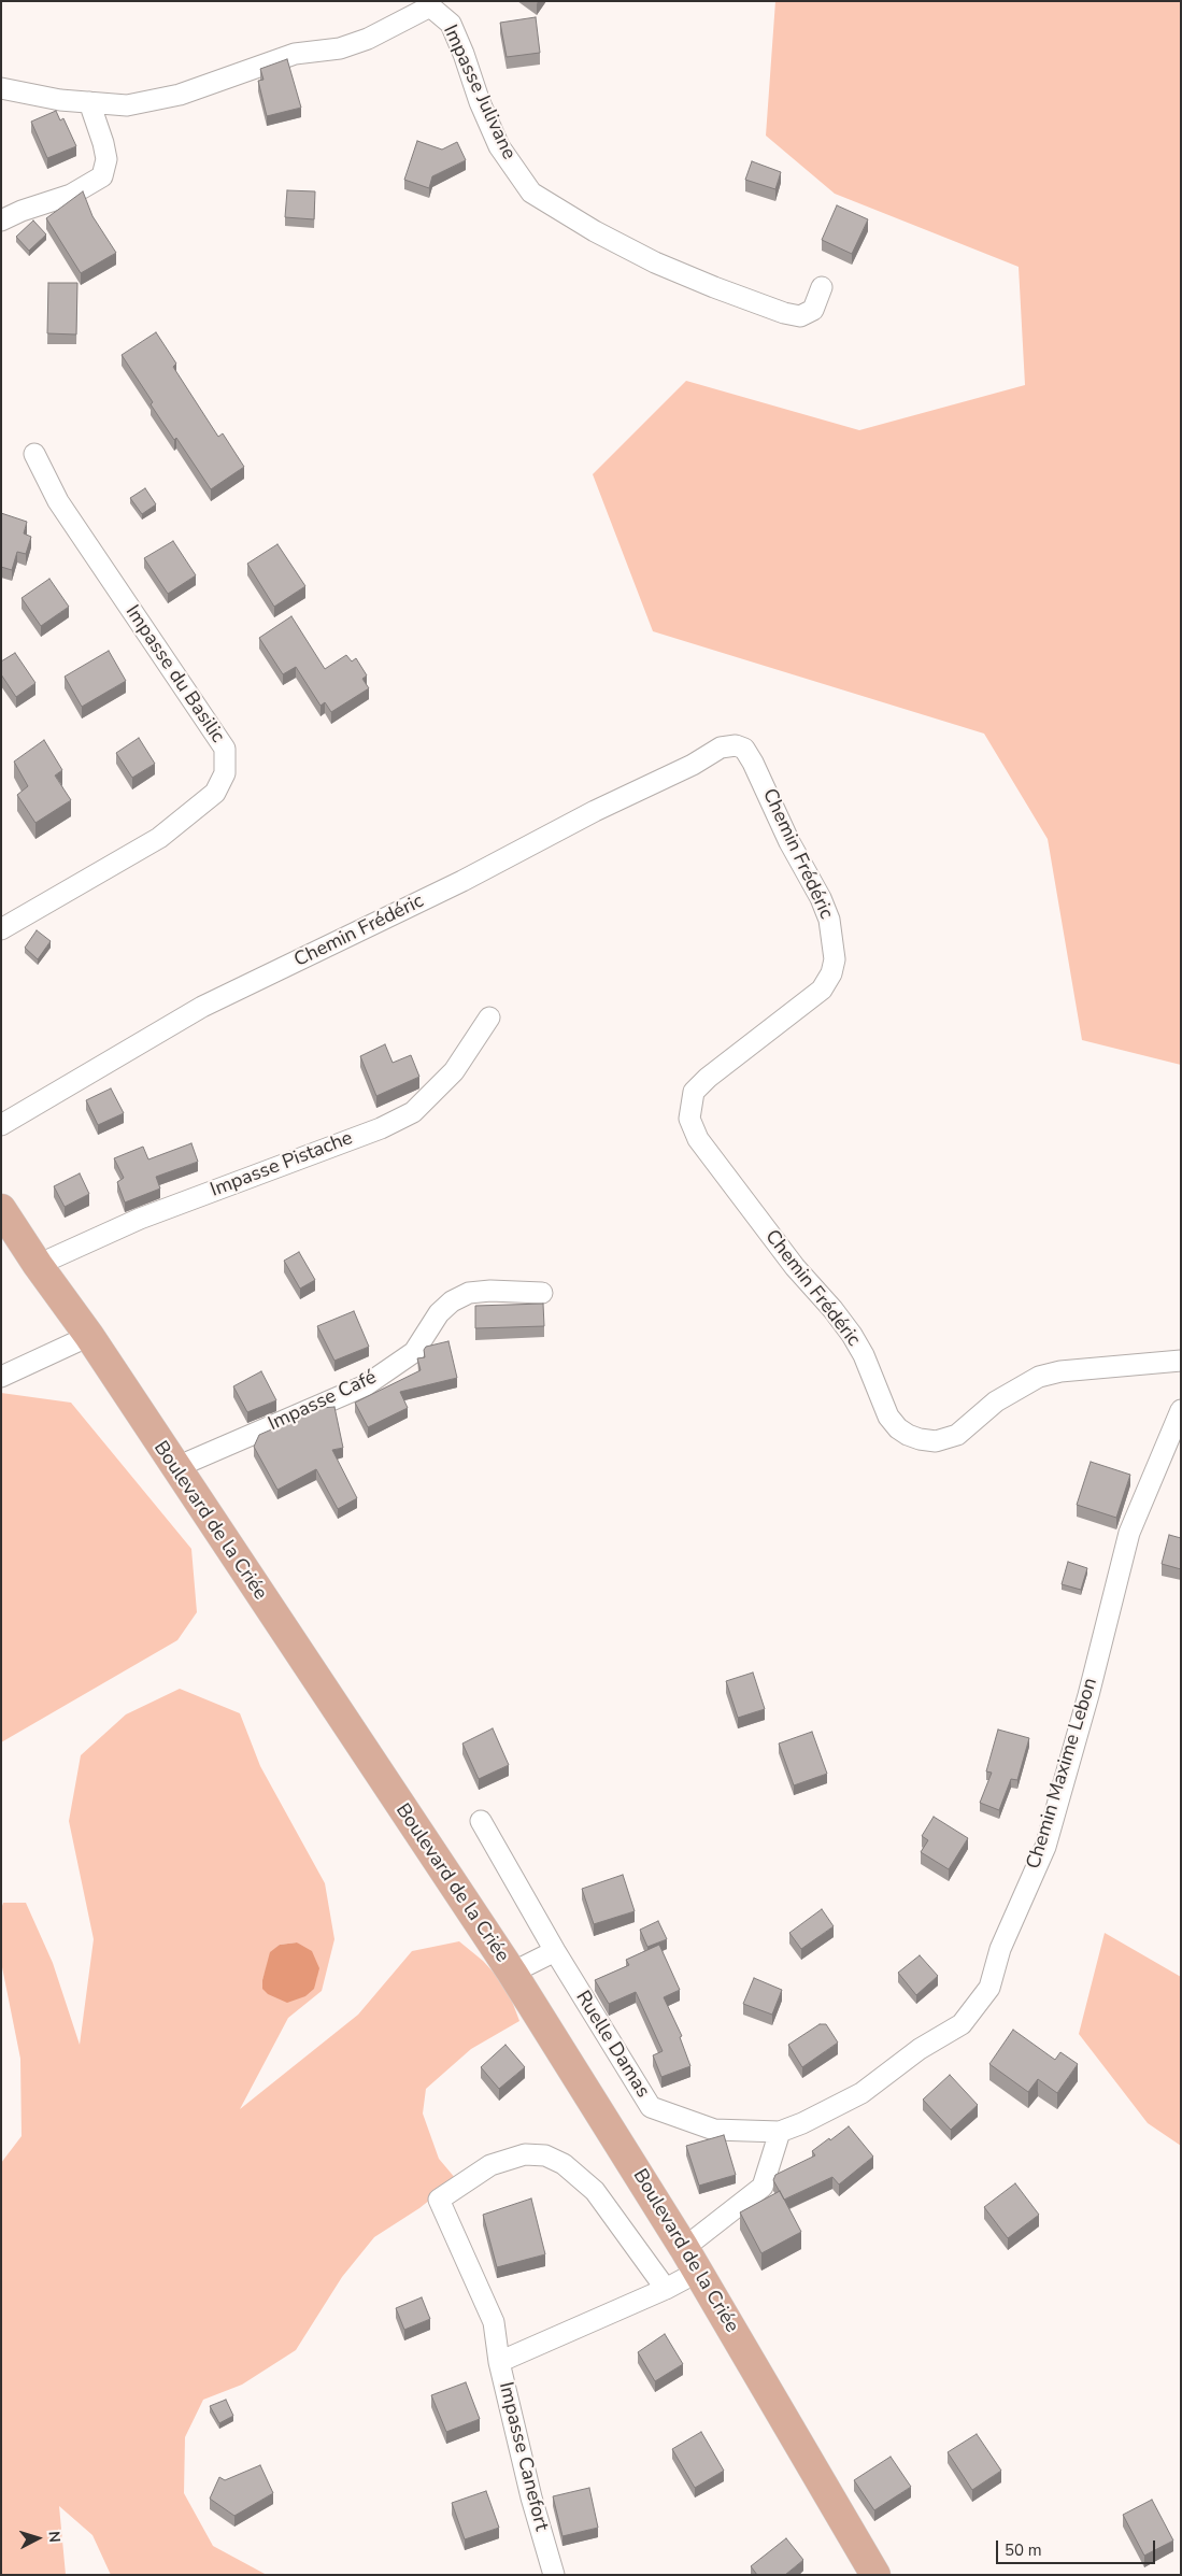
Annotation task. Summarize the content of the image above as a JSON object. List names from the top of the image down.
{
  "streets": {
    "main road": ["Boulevard de la Criée"],
    "street": [
      "Impasse Julivane",
      "Impasse du Basilic",
      "Chemin Frédéric",
      "Impasse Pistache",
      "Impasse Café",
      "Chemin Maxime Lebon",
      "Ruelle Damas",
      "Impasse Canefort"
    ]
  },
  "crossings": [
    ["Impasse Pistache", "Boulevard de la Criée"],
    ["Impasse Café", "Boulevard de la Criée"],
    ["Boulevard de la Criée", "Impasse Canefort"],
    ["Chemin Maxime Lebon", "Ruelle Damas"]
  ],
  "scale_bar": "50 m",
  "north": "right"
}
